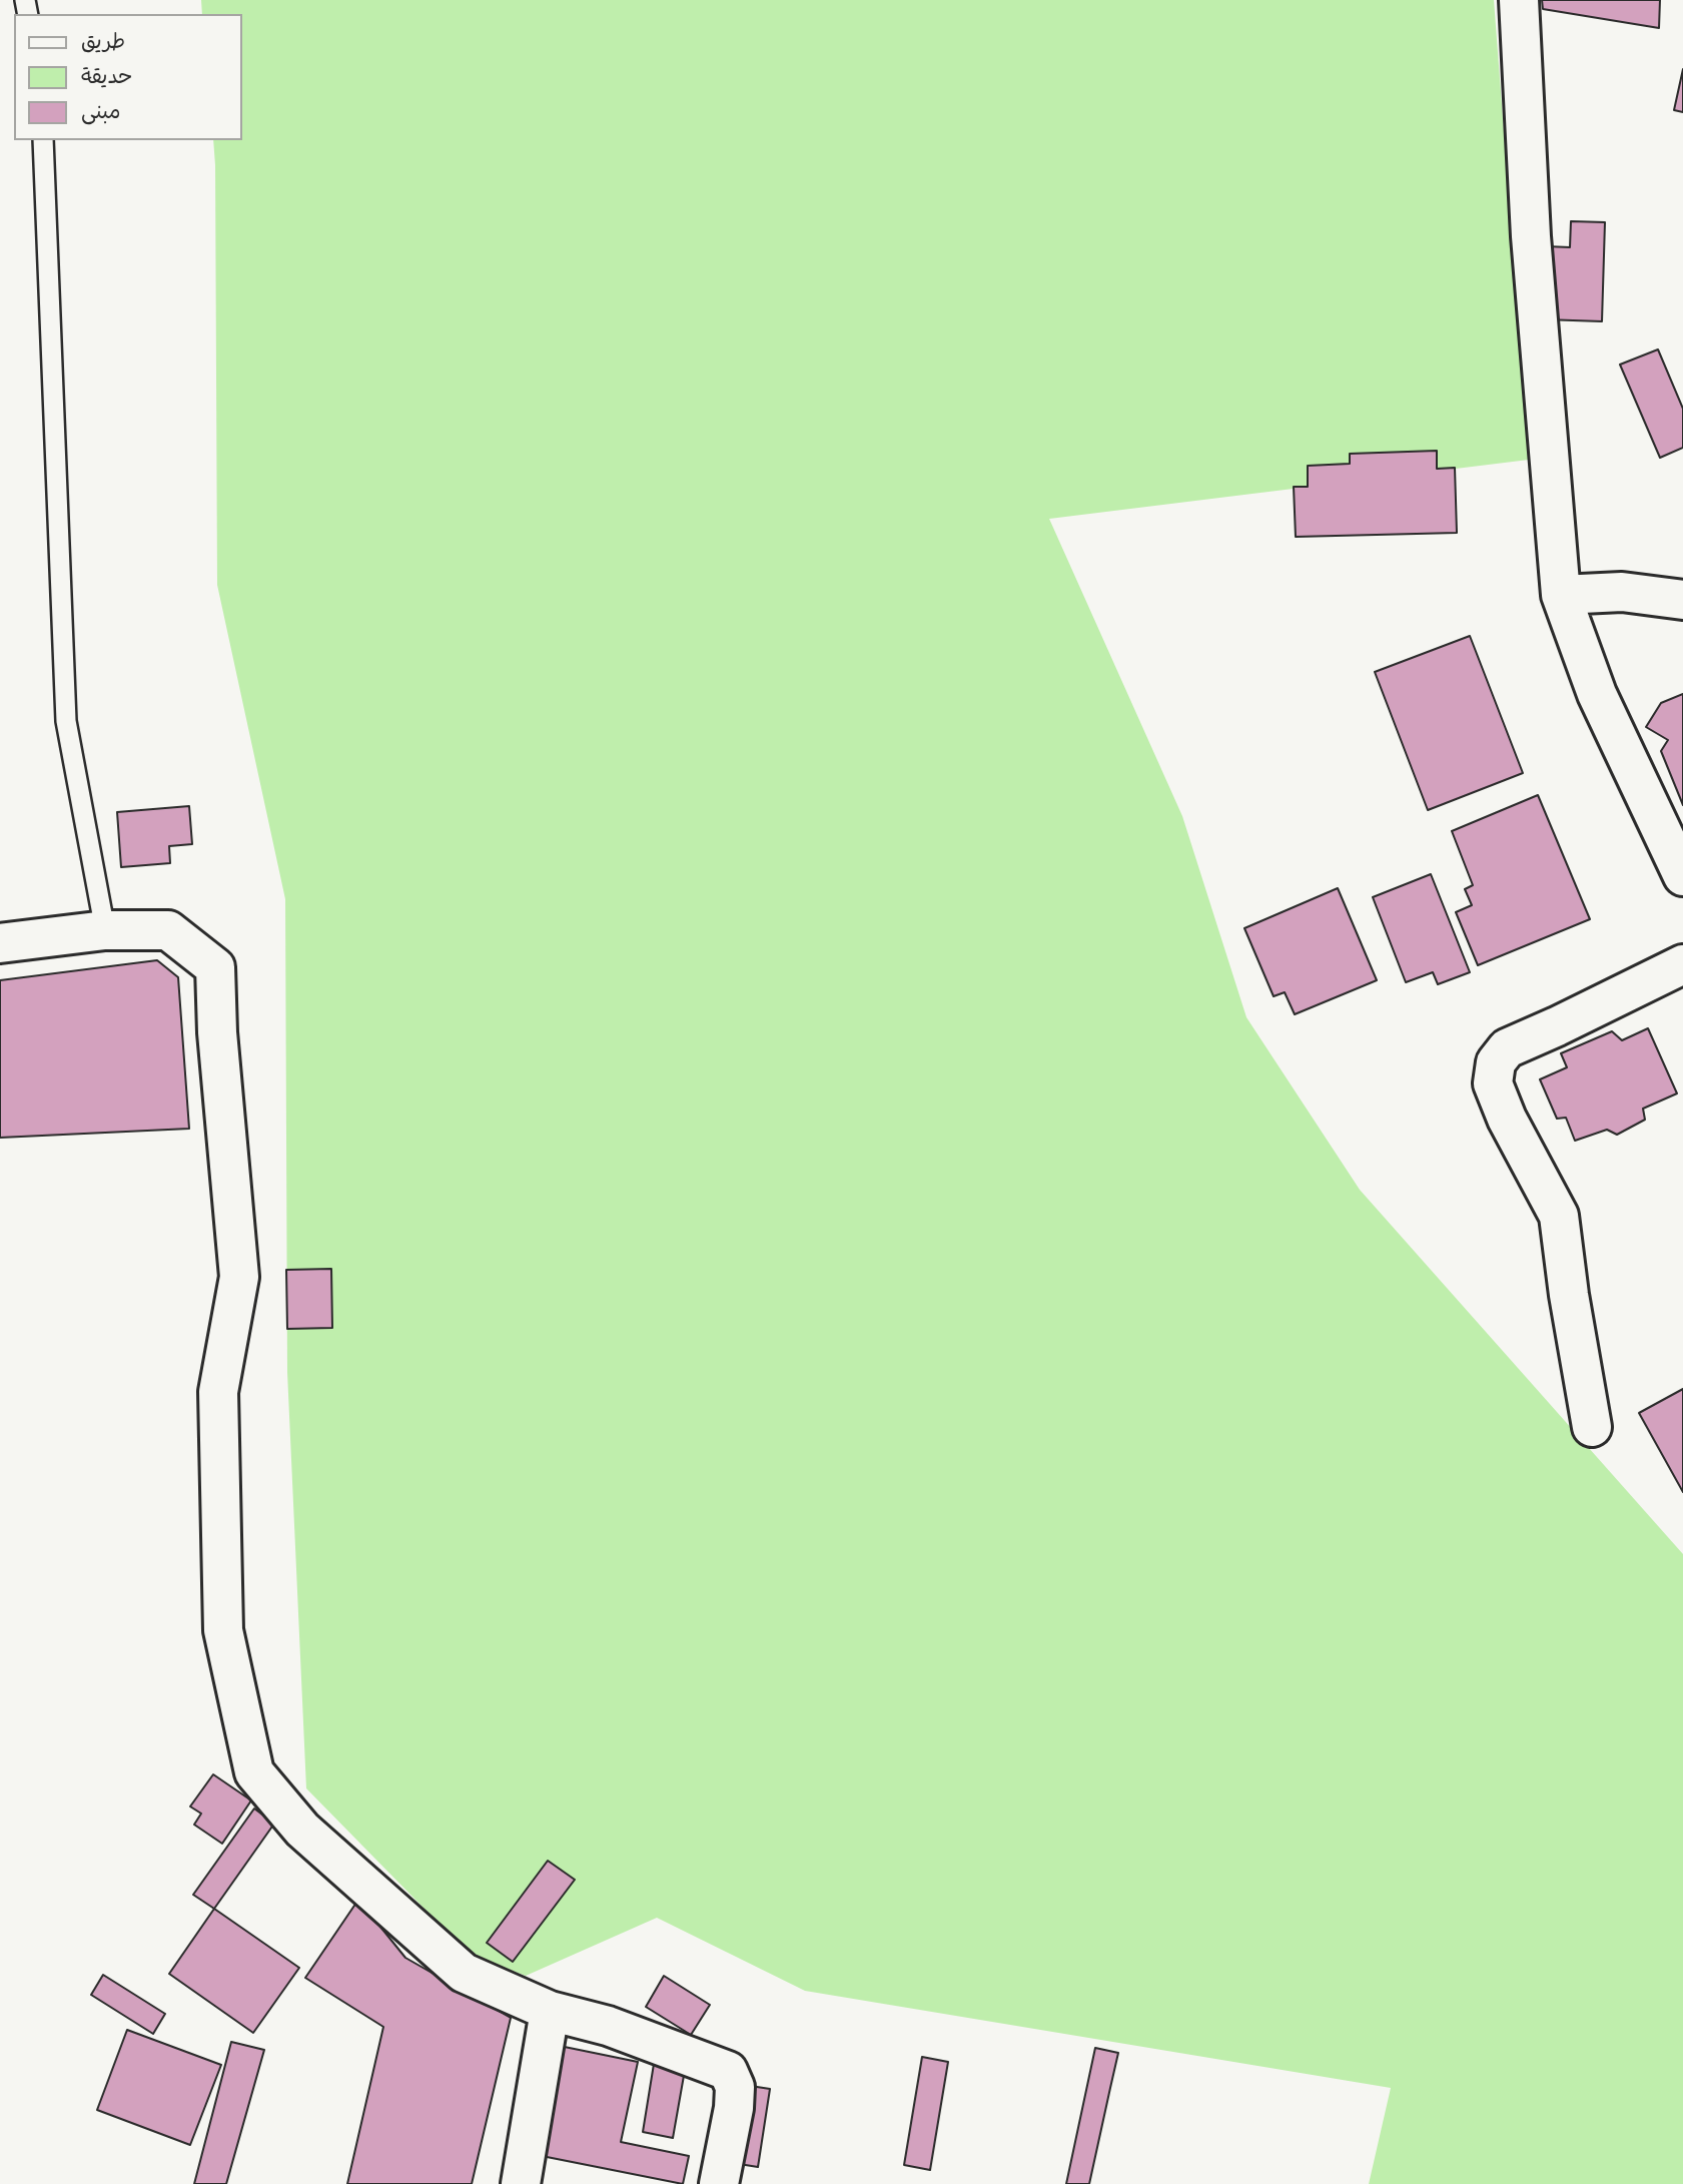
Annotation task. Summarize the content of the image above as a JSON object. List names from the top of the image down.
{
  "legend": ["طريق", "حديقة", "مبنى"]
}
